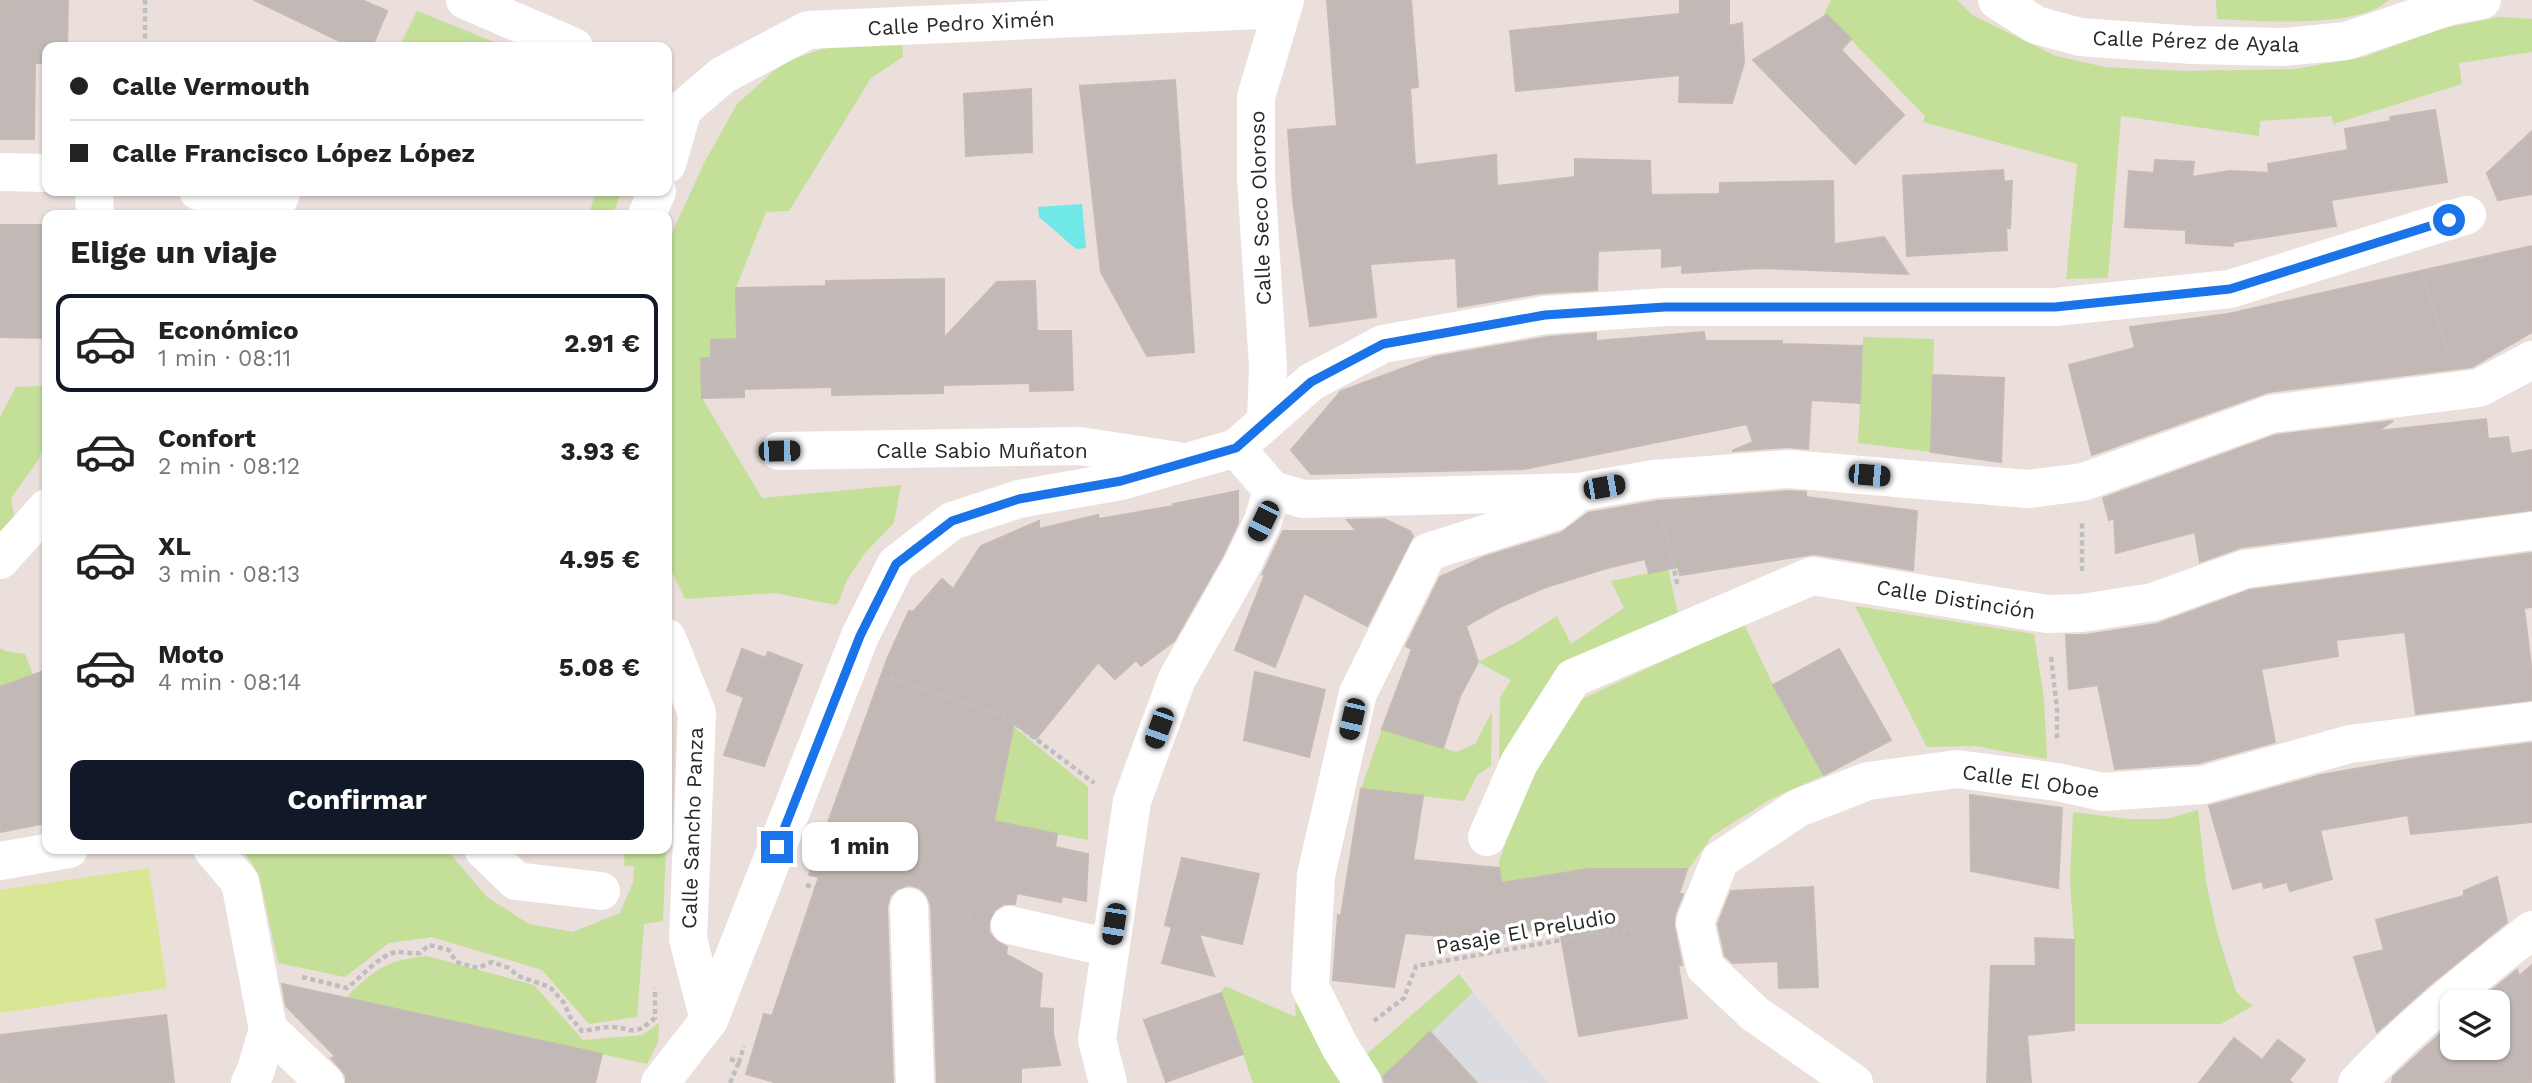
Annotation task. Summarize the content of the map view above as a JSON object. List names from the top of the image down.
{
  "streets": {
    "street": [
      "Calle Pedro Ximén",
      "Calle Pérez de Ayala",
      "Calle Seco Oloroso",
      "Calle Sabio Muñaton",
      "Calle Distinción",
      "Calle El Oboe",
      "Calle Sancho Panza"
    ],
    "path": ["Pasaje El Preludio"]
  },
  "crossings": [
    ["Calle Pedro Ximén", "Calle Seco Oloroso"]
  ],
  "page": {
    "banner": ["Calle Vermouth", "Calle Francisco López López"],
    "heading": "Elige un viaje",
    "list": [
      {
        "name": "Económico",
        "note": "1 min · 08:11",
        "value": "2.91 €"
      },
      {
        "name": "Confort",
        "note": "2 min · 08:12",
        "value": "3.93 €"
      },
      {
        "name": "XL",
        "note": "3 min · 08:13",
        "value": "4.95 €"
      },
      {
        "name": "Moto",
        "note": "4 min · 08:14",
        "value": "5.08 €"
      }
    ],
    "buttons": "Confirmar",
    "bubble": "1 min"
  }
}
